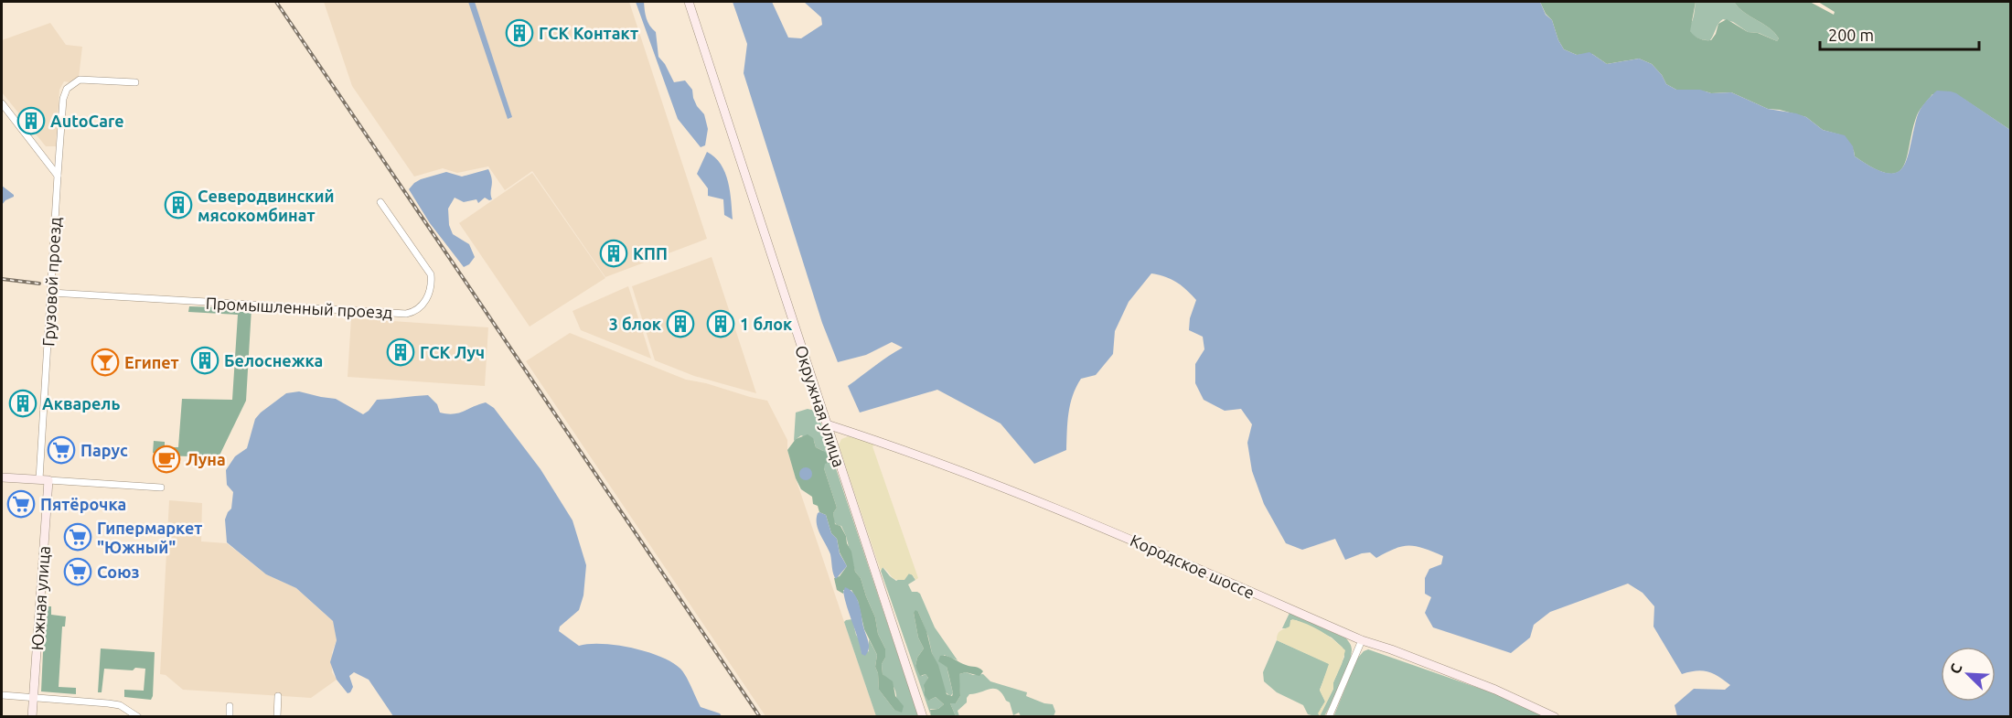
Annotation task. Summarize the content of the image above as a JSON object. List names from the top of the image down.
{
  "streets": {
    "main road": ["Окружная улица", "Кородское шоссе", "Южная улица"],
    "street": ["Грузовой проезд", "Промышленный проезд"]
  },
  "crossings": [
    ["Грузовой проезд", "Промышленный проезд"],
    ["Грузовой проезд", "Южная улица"],
    ["Окружная улица", "Кородское шоссе"]
  ],
  "places": {
    "building": [
      "ГСК Контакт",
      "AutoCare",
      "Северодвинский мясокомбинат",
      "КПП",
      "3 блок",
      "1 блок",
      "ГСК Луч",
      "Белоснежка",
      "Акварель"
    ],
    "bar": ["Египет"],
    "supermarket": [
      "Парус",
      "Пятёрочка",
      "Гипермаркет \"Южный\"",
      "Союз"
    ],
    "cafe": ["Луна"]
  },
  "scale_bar": "200 m",
  "north": "top left"
}
